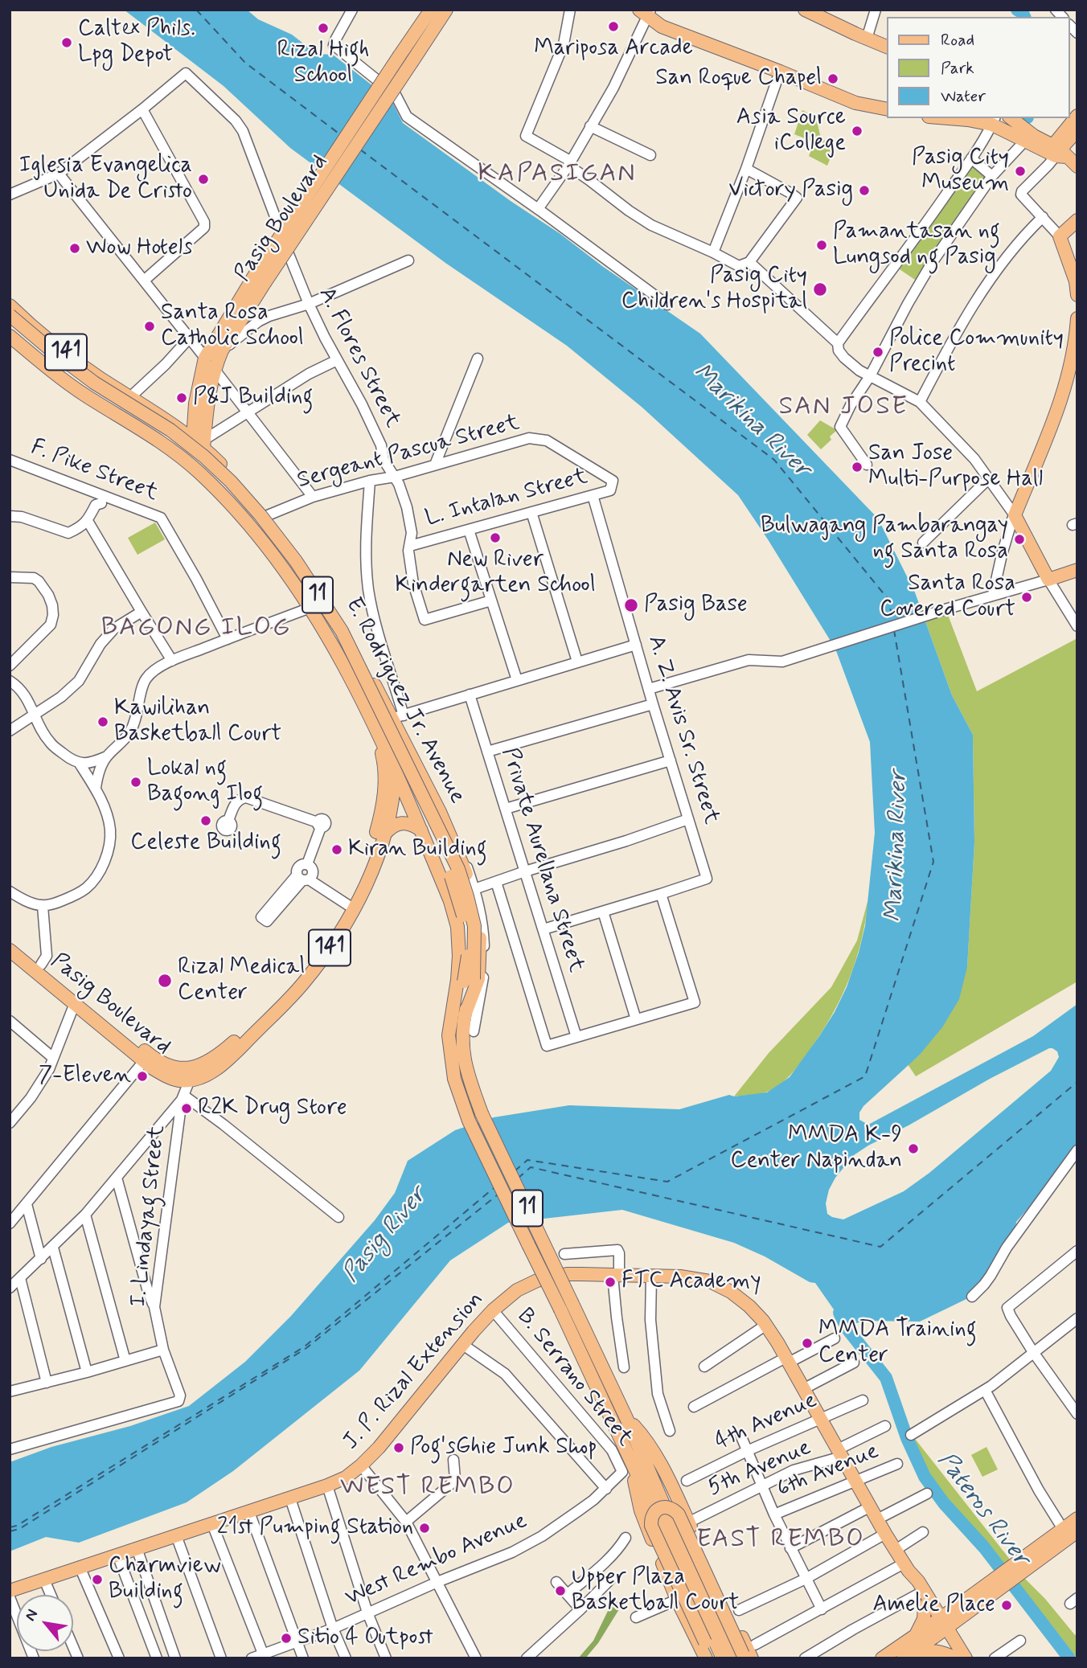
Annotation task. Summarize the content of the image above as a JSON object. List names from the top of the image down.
{
  "streets": {
    "main road": [
      "Pasig Boulevard",
      "141",
      "11",
      "E. Rodriguez Jr. Avenue",
      "J. P. Rizal Extension"
    ],
    "street": [
      "A. Flores Street",
      "Sergeant Pascua Street",
      "F. Pike Street",
      "L. Intalan Street",
      "A. Z. Avis Sr. Street",
      "Private Aurellana Street",
      "I. Lindayag Street",
      "B. Serrano Street",
      "4th Avenue",
      "5th Avenue",
      "6th Avenue",
      "West Rembo Avenue"
    ]
  },
  "crossings": [
    ["Pasig Boulevard", "141"],
    ["Pasig Boulevard", "E. Rodriguez Jr. Avenue"],
    ["141", "E. Rodriguez Jr. Avenue"],
    ["A. Flores Street", "Sergeant Pascua Street"],
    ["A. Flores Street", "L. Intalan Street"],
    ["Sergeant Pascua Street", "L. Intalan Street"],
    ["Sergeant Pascua Street", "E. Rodriguez Jr. Avenue"],
    ["L. Intalan Street", "A. Z. Avis Sr. Street"],
    ["11", "E. Rodriguez Jr. Avenue"],
    ["J. P. Rizal Extension", "B. Serrano Street"],
    ["J. P. Rizal Extension", "4th Avenue"],
    ["J. P. Rizal Extension", "5th Avenue"],
    ["J. P. Rizal Extension", "6th Avenue"],
    ["B. Serrano Street", "West Rembo Avenue"]
  ],
  "districts": [
    "KAPASIGAN",
    "SAN JOSE",
    "BAGONG ILOG",
    "WEST REMBO",
    "EAST REMBO"
  ],
  "water": ["Marikina River", "Pasig River", "Pateros River"],
  "places": [
    "Mariposa Arcade",
    "Rizal High School",
    "Caltex Phils. Lpg Depot",
    "San Roque Chapel",
    "Asia Source iCollege",
    "Pasig City Museum",
    "Iglesia Evangelica Unida De Cristo",
    "Victory Pasig",
    "Pamantasan ng Lungsod ng Pasig",
    "Wow Hotels",
    "Pasig City Children's Hospital",
    "Santa Rosa Catholic School",
    "Police Community Precint",
    "P&J Building",
    "San Jose Multi-Purpose Hall",
    "New River Kindergarten School",
    "Bulwagang Pambarangay ng Santa Rosa",
    "Santa Rosa Covered Court",
    "Pasig Base",
    "Kawilihan Basketball Court",
    "Lokal ng Bagong Ilog",
    "Celeste Building",
    "Kiran Building",
    "Rizal Medical Center",
    "7-Eleven",
    "R2K Drug Store",
    "MMDA K-9 Center Napindan",
    "FTC Academy",
    "MMDA Training Center",
    "Pog'sGhie Junk Shop",
    "21st Pumping Station",
    "Charmview Building",
    "Upper Plaza Basketball Court",
    "Amelie Place",
    "Sitio 4 Outpost"
  ],
  "legend": ["Road", "Park", "Water"],
  "north": "top left"
}
